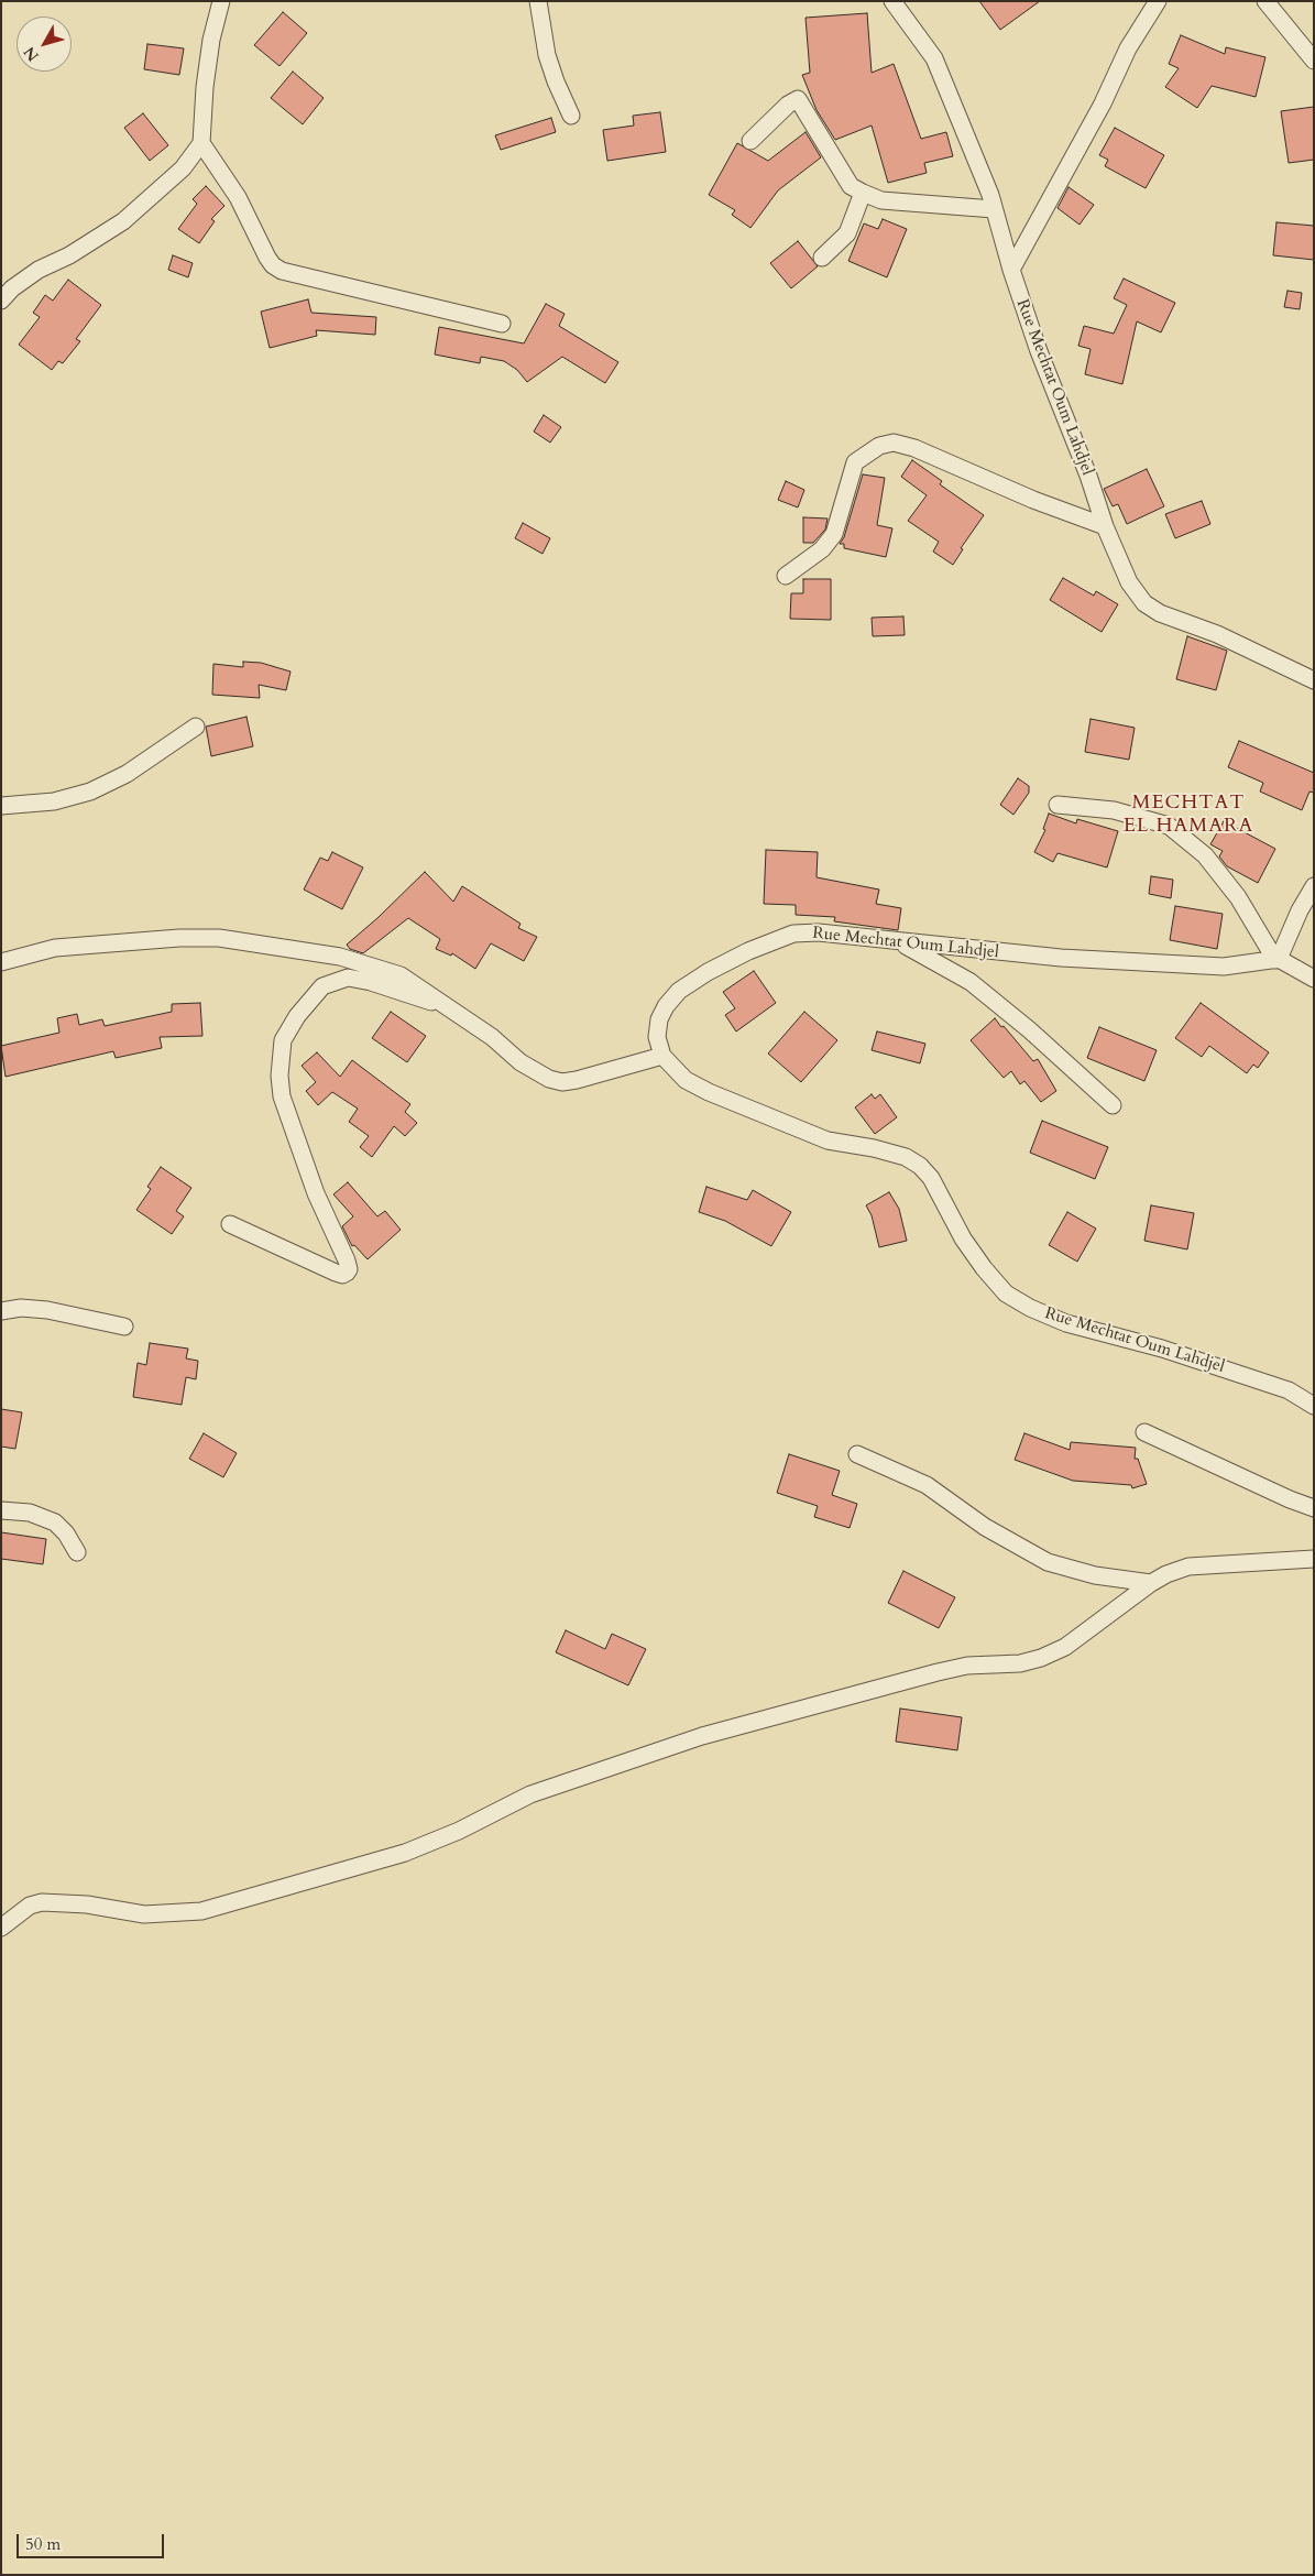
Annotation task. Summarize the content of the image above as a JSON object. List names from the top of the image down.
{
  "streets": {
    "street": ["Rue Mechtat Oum Lahdjel"]
  },
  "districts": ["MECHTAT EL HAMARA"],
  "scale_bar": "50 m",
  "north": "bottom left"
}
